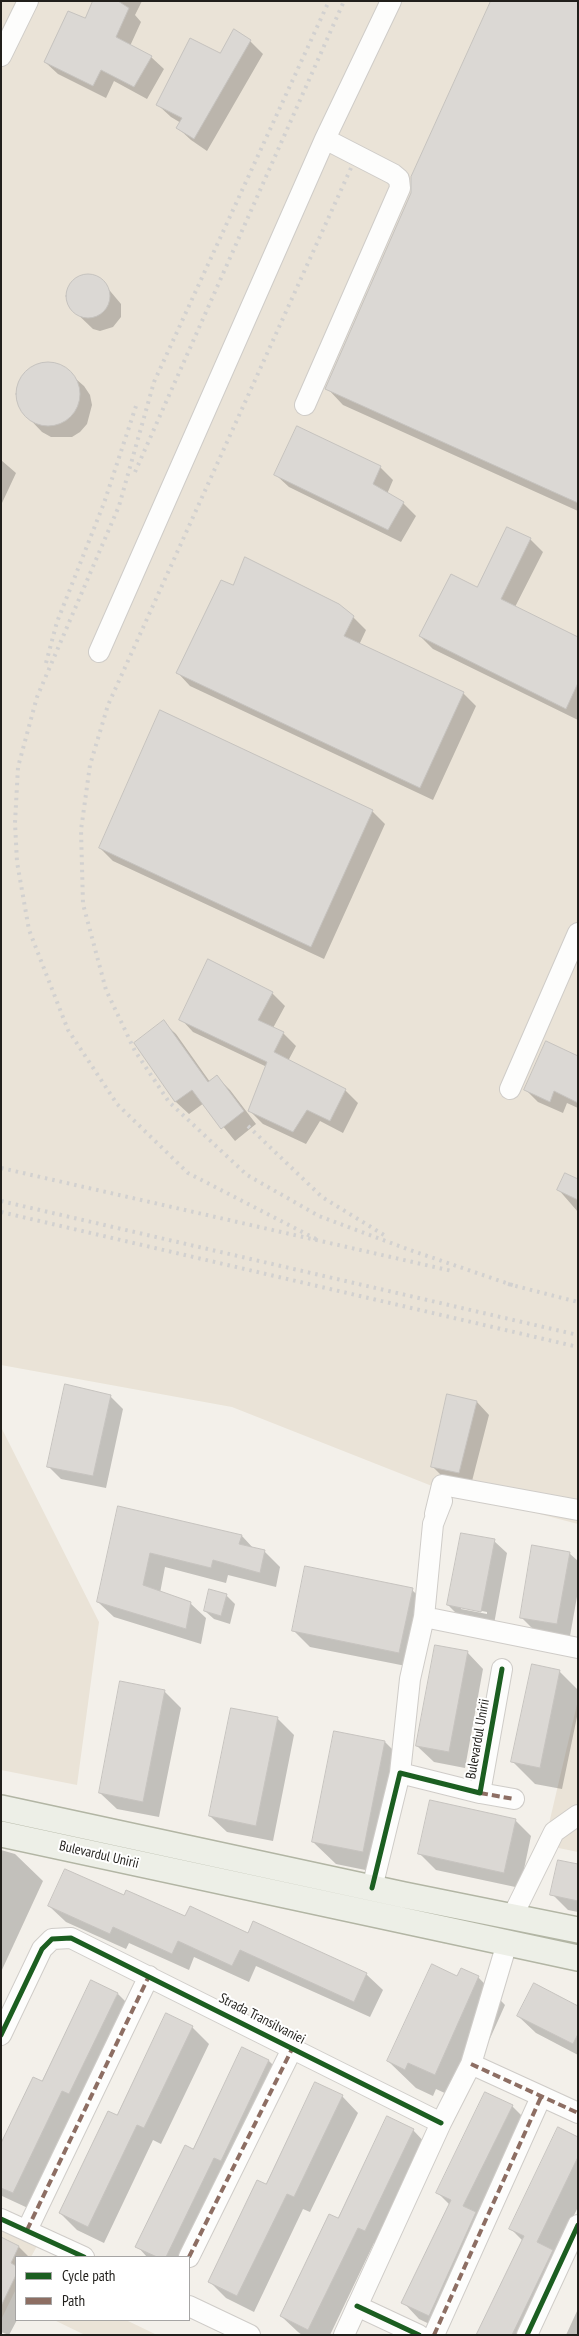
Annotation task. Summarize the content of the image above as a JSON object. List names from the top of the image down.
{
  "streets": {
    "main road": ["Bulevardul Unirii"],
    "street": ["Strada Transilvaniei"]
  },
  "legend": ["Cycle path", "Path"]
}
